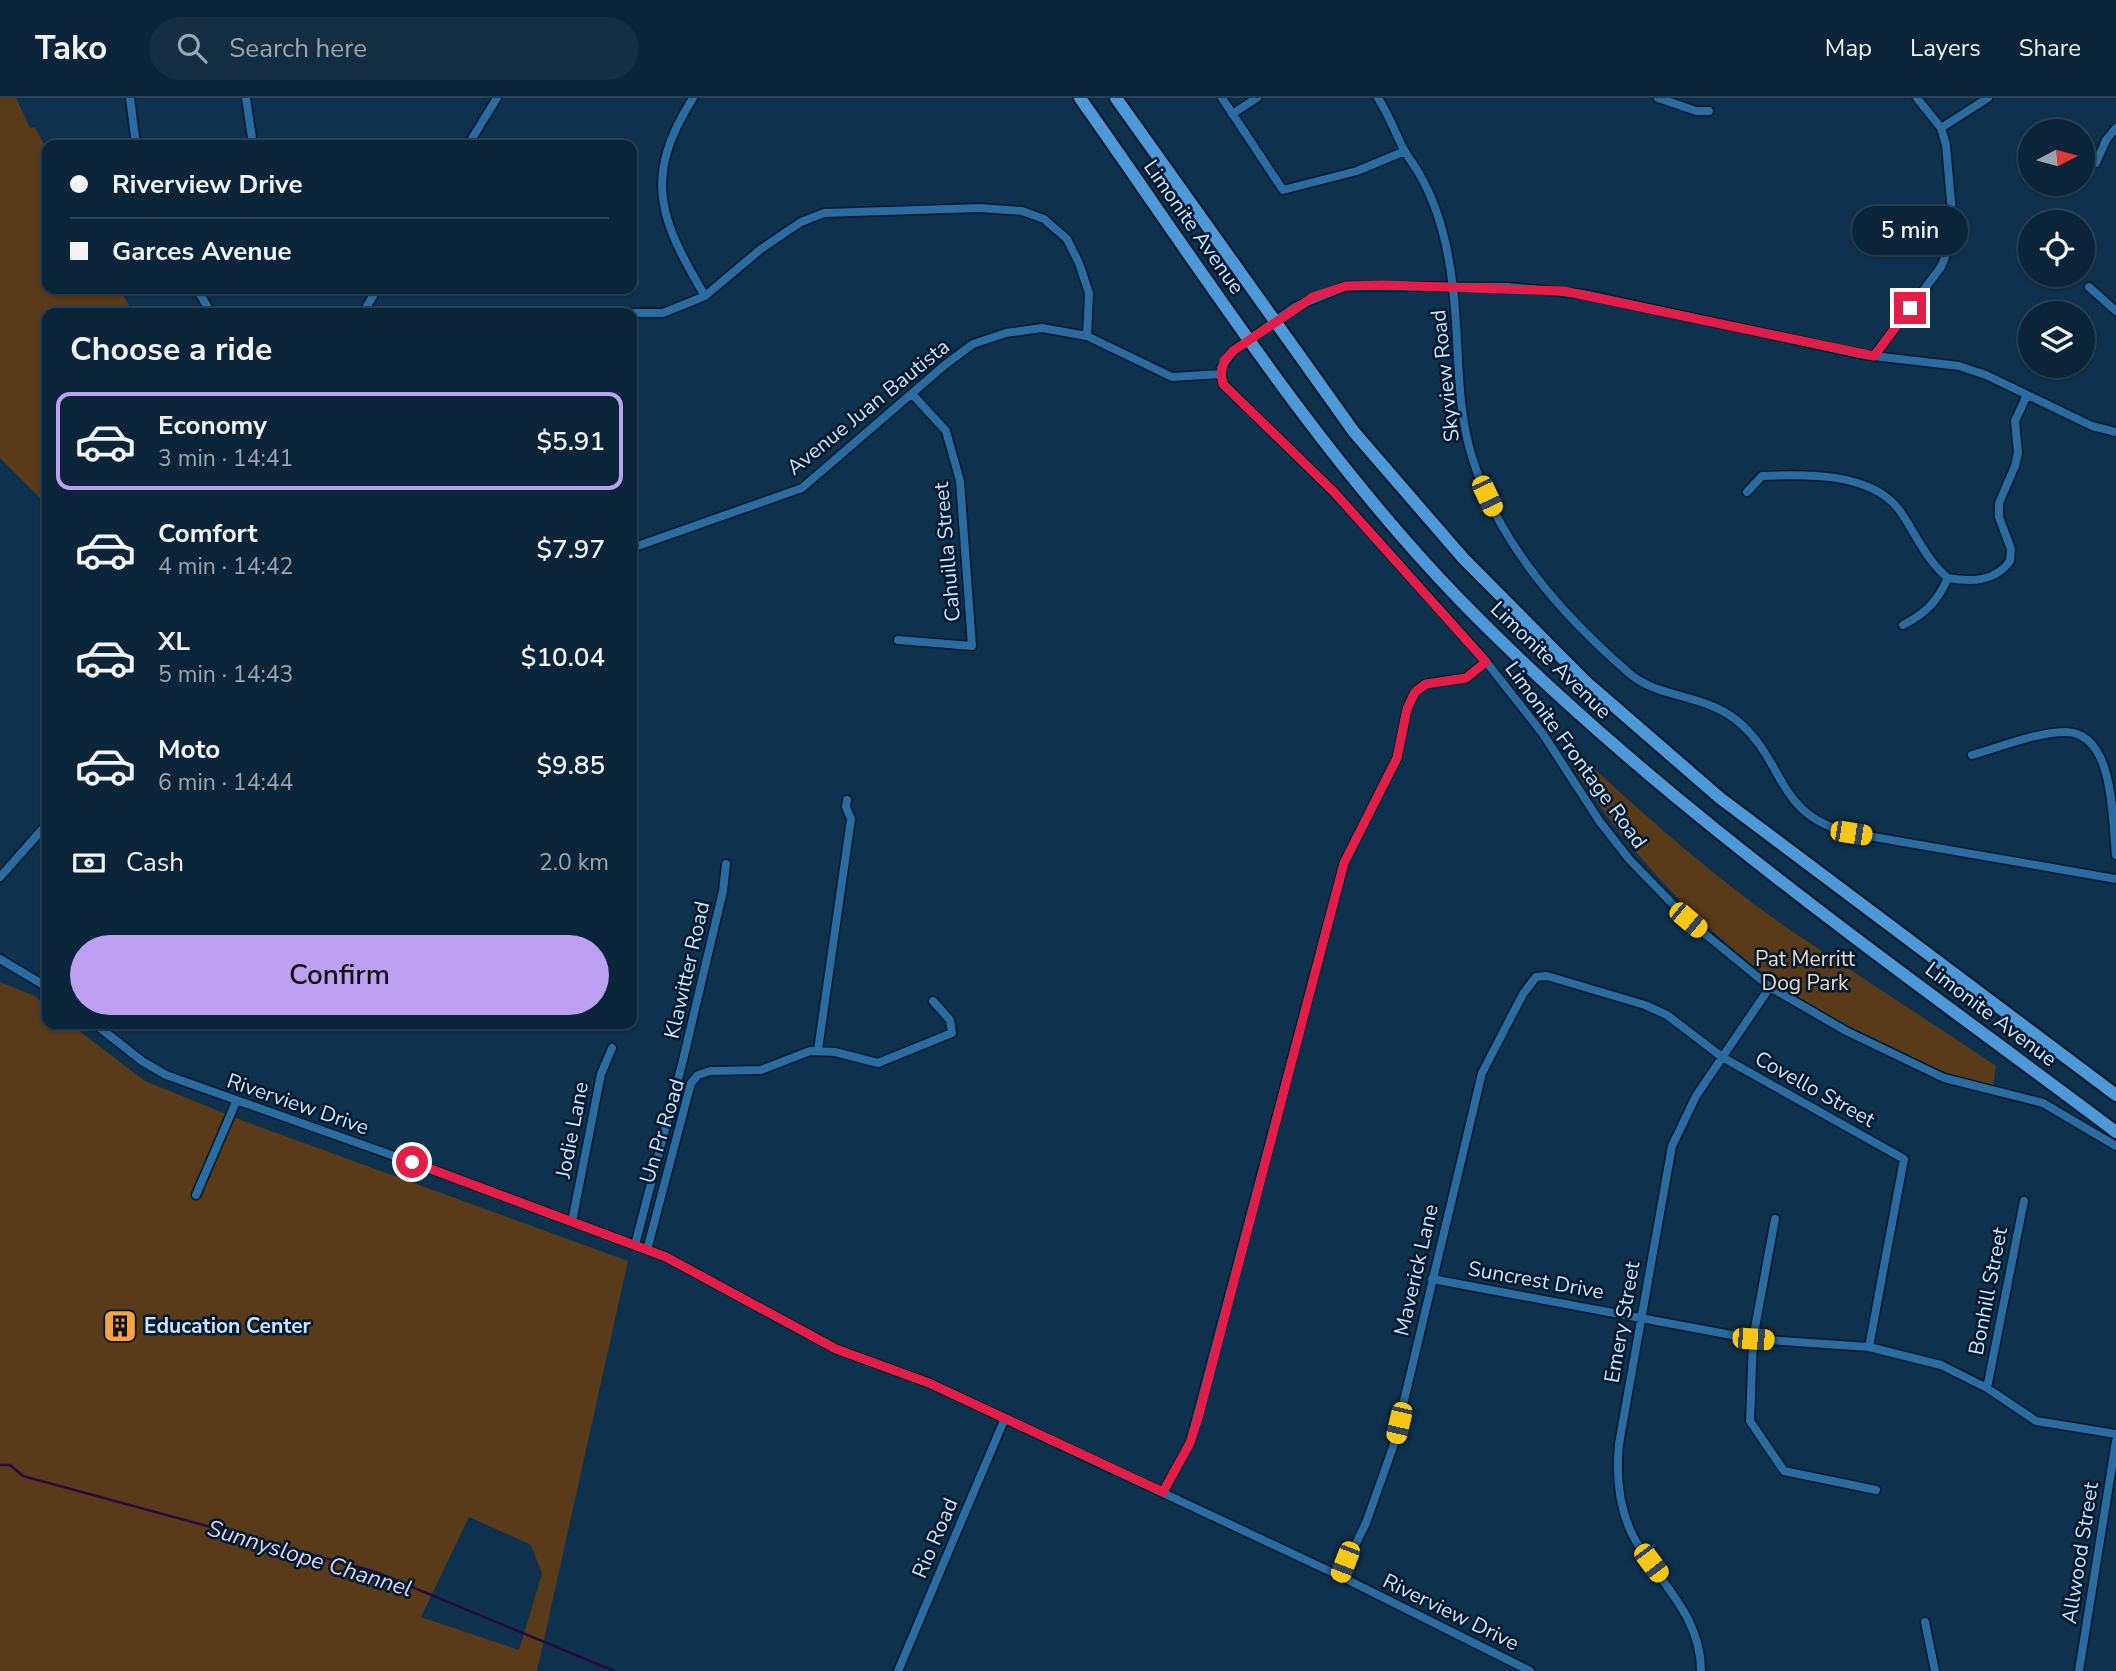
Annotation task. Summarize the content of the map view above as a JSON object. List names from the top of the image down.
{
  "streets": {
    "main road": ["Limonite Avenue"],
    "street": [
      "Skyview Road",
      "Avenue Juan Bautista",
      "Cahuilla Street",
      "Limonite Frontage Road",
      "Klawitter Road",
      "Covello Street",
      "Riverview Drive",
      "Jodie Lane",
      "Un Pr Road",
      "Maverick Lane",
      "Suncrest Drive",
      "Bonhill Street",
      "Emery Street",
      "Rio Road",
      "Allwood Street"
    ]
  },
  "crossings": [
    ["Avenue Juan Bautista", "Cahuilla Street"],
    ["Avenue Juan Bautista", "Limonite Frontage Road"],
    ["Limonite Frontage Road", "Emery Street"],
    ["Klawitter Road", "Riverview Drive"],
    ["Covello Street", "Maverick Lane"],
    ["Covello Street", "Suncrest Drive"],
    ["Covello Street", "Emery Street"],
    ["Riverview Drive", "Jodie Lane"],
    ["Riverview Drive", "Un Pr Road"],
    ["Riverview Drive", "Maverick Lane"],
    ["Riverview Drive", "Rio Road"],
    ["Maverick Lane", "Suncrest Drive"],
    ["Suncrest Drive", "Bonhill Street"],
    ["Suncrest Drive", "Emery Street"]
  ],
  "water": ["Sunnyslope Channel"],
  "parks": ["Pat Merritt Dog Park"],
  "places": {
    "building": ["Education Center"]
  },
  "north": "right",
  "page": {
    "header": "Tako",
    "search": "Search here",
    "nav": ["Map", "Layers", "Share"],
    "banner": ["Riverview Drive", "Garces Avenue"],
    "bubble": "5 min",
    "heading": "Choose a ride",
    "list": [
      {
        "name": "Economy",
        "note": "3 min · 14:41",
        "value": "$5.91"
      },
      {
        "name": "Comfort",
        "note": "4 min · 14:42",
        "value": "$7.97"
      },
      {
        "name": "XL",
        "note": "5 min · 14:43",
        "value": "$10.04"
      },
      {
        "name": "Moto",
        "note": "6 min · 14:44",
        "value": "$9.85"
      }
    ],
    "pay": ["Cash", "2.0 km"],
    "buttons": "Confirm"
  }
}
